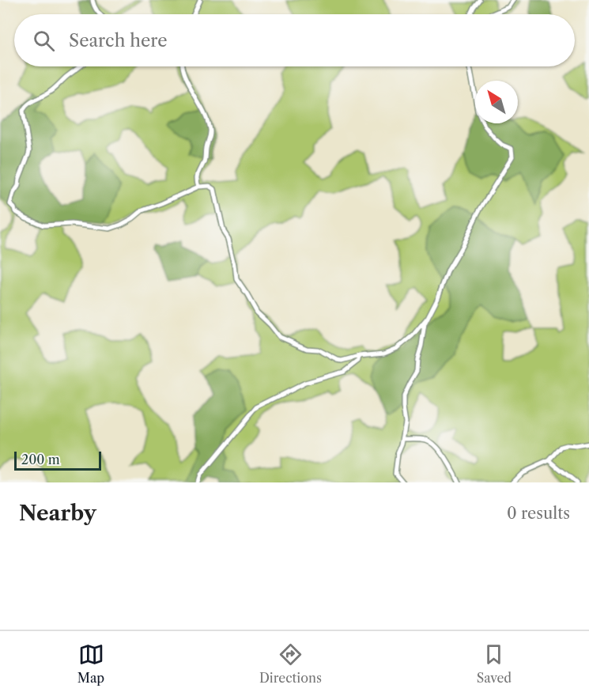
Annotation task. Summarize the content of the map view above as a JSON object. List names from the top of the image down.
{
  "scale_bar": "200 m",
  "north": "top left",
  "page": {
    "search": "Search here",
    "scale": "200 m",
    "heading": ["Nearby", "0 results"],
    "nav": ["Map", "Directions", "Saved"]
  }
}
